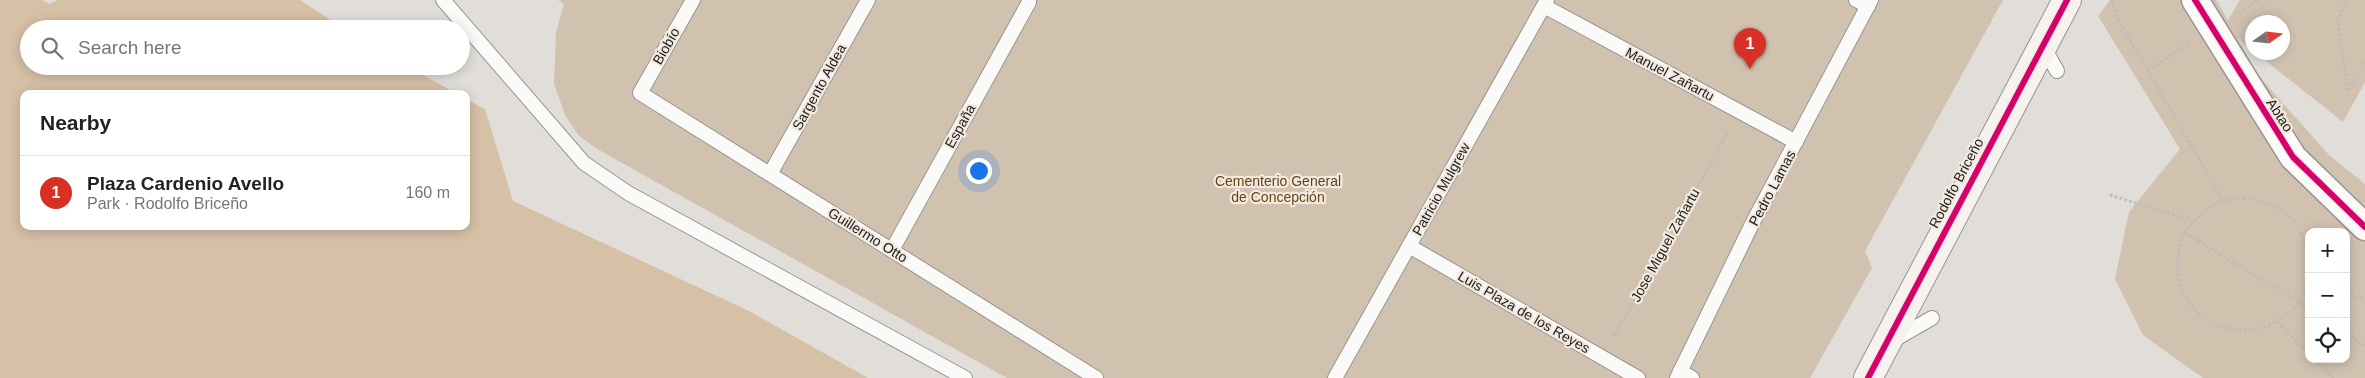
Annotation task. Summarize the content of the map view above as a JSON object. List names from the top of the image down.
{
  "streets": {
    "street": ["Abtao", "Rodolfo Briceño"],
    "lane": [
      "Biobío",
      "Manuel Zañartu",
      "Sargento Aldea",
      "España",
      "Pedro Lamas",
      "Patricio Mulgrew",
      "Guillermo Otto",
      "Luis Plaza de los Reyes"
    ],
    "path": ["Jose Miguel Zañartu"]
  },
  "crossings": [
    ["Biobío", "Guillermo Otto"],
    ["Manuel Zañartu", "Pedro Lamas"],
    ["Manuel Zañartu", "Patricio Mulgrew"],
    ["Manuel Zañartu", "Jose Miguel Zañartu"],
    ["Sargento Aldea", "Guillermo Otto"],
    ["España", "Guillermo Otto"],
    ["Patricio Mulgrew", "Luis Plaza de los Reyes"],
    ["Jose Miguel Zañartu", "Luis Plaza de los Reyes"]
  ],
  "parks": ["Cementerio General de Concepción"],
  "north": "right",
  "page": {
    "search": "Search here",
    "pins": "1",
    "heading": "Nearby",
    "list": [
      {
        "mark": "1",
        "name": "Plaza Cardenio Avello",
        "note": "Park · Rodolfo Briceño",
        "value": "160 m"
      }
    ],
    "map_buttons": ["+", "−"]
  }
}
